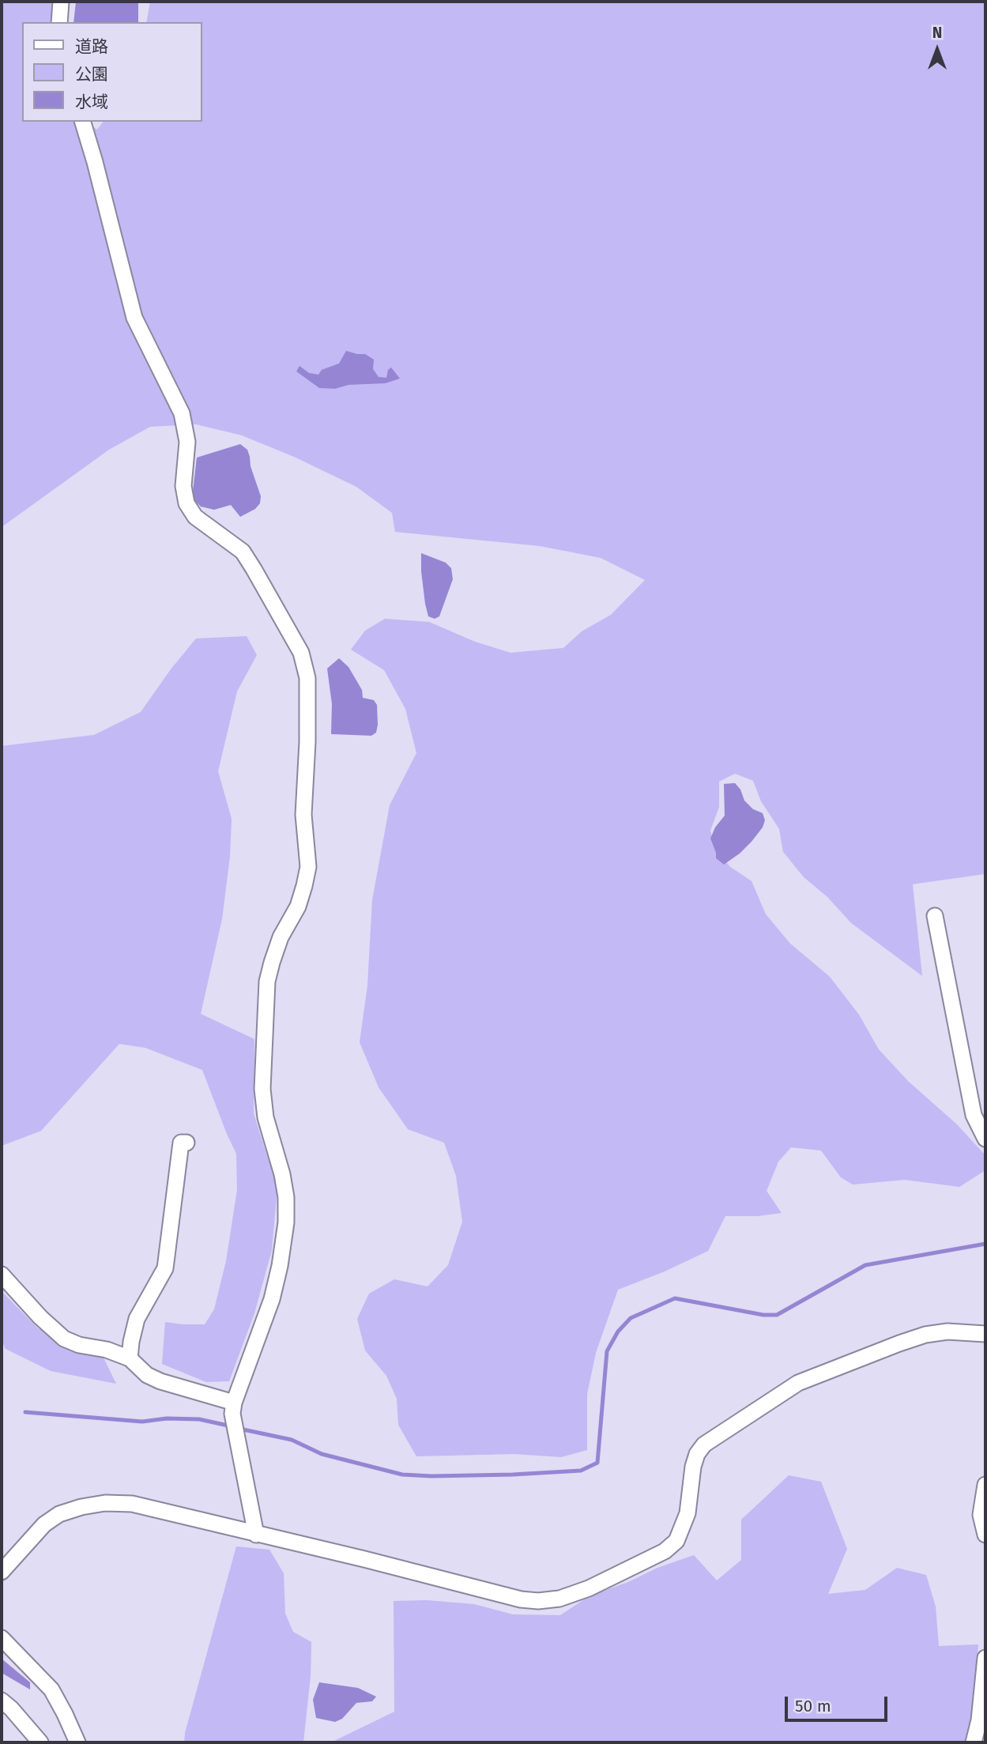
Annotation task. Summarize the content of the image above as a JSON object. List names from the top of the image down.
{
  "legend": ["道路", "公園", "水域"],
  "scale_bar": "50 m",
  "north": "top"
}
